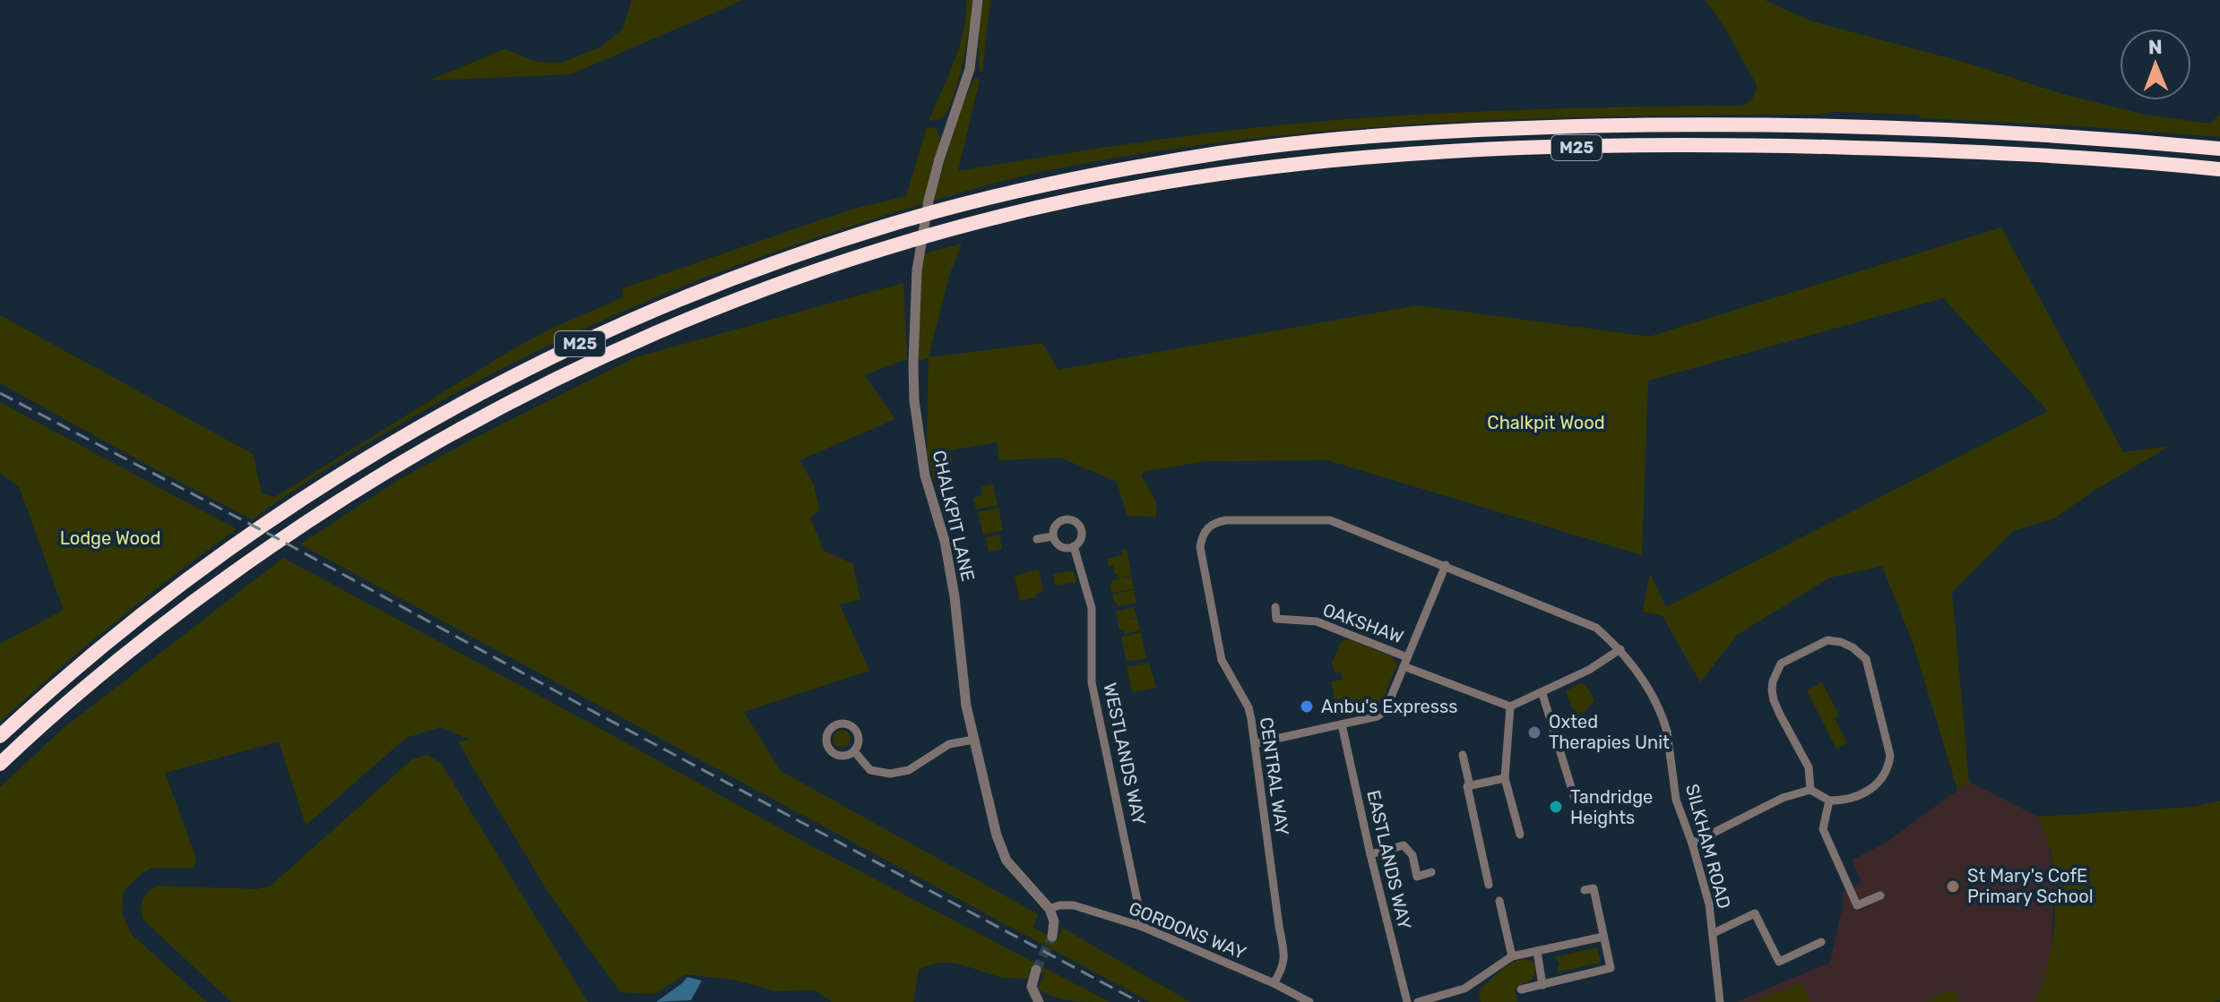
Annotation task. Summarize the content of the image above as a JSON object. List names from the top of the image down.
{
  "streets": {
    "highway": ["M25"],
    "street": [
      "CHALKPIT LANE",
      "OAKSHAW",
      "WESTLANDS WAY",
      "CENTRAL WAY",
      "SILKHAM ROAD",
      "EASTLANDS WAY",
      "GORDONS WAY"
    ]
  },
  "crossings": [
    ["CHALKPIT LANE", "GORDONS WAY"],
    ["WESTLANDS WAY", "GORDONS WAY"],
    ["CENTRAL WAY", "SILKHAM ROAD"],
    ["CENTRAL WAY", "GORDONS WAY"]
  ],
  "parks": ["Chalkpit Wood", "Lodge Wood"],
  "places": [
    "Anbu's Expresss",
    "Oxted Therapies Unit",
    "Tandridge Heights",
    "St Mary's CofE Primary School"
  ],
  "north": "top"
}
